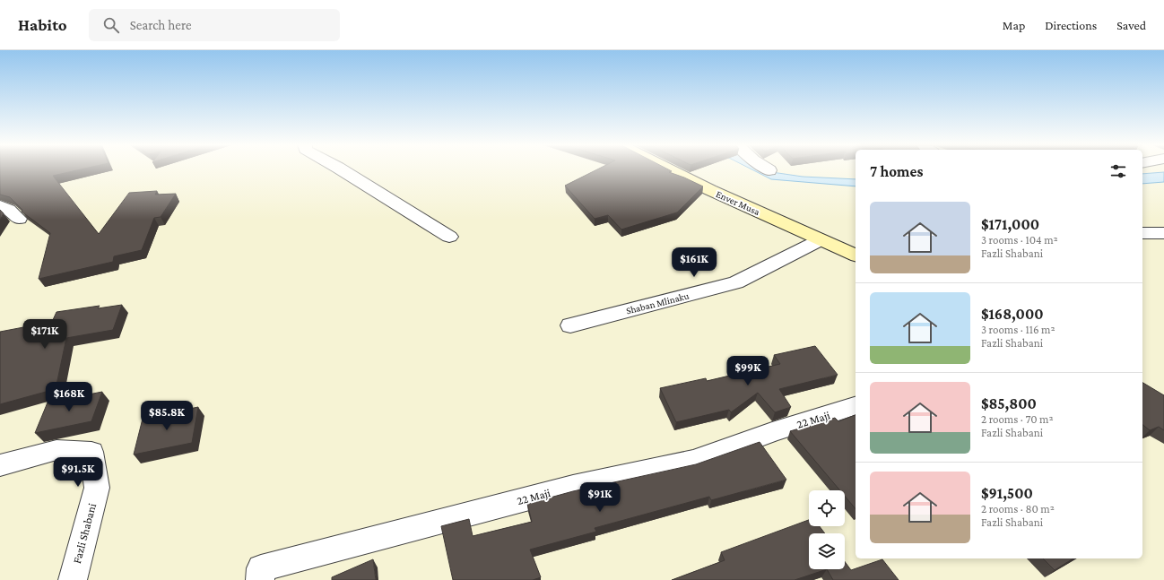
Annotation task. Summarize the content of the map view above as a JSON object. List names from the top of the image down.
{
  "streets": {
    "street": [
      "Enver Musa",
      "Shaban Mlinaku",
      "22 Maji",
      "Fazli Shabani"
    ]
  },
  "crossings": [
    ["Enver Musa", "Shaban Mlinaku"]
  ],
  "page": {
    "header": "Habito",
    "search": "Search here",
    "nav": ["Map", "Directions", "Saved"],
    "heading": "7 homes",
    "list": [
      {
        "name": "$171,000",
        "note": "3 rooms · 104 m² · Fazli Shabani"
      },
      {
        "name": "$168,000",
        "note": "3 rooms · 116 m² · Fazli Shabani"
      },
      {
        "name": "$85,800",
        "note": "2 rooms · 70 m² · Fazli Shabani"
      },
      {
        "name": "$91,500",
        "note": "2 rooms · 80 m² · Fazli Shabani"
      }
    ],
    "price": [
      "$161K",
      "$171K",
      "$99K",
      "$168K",
      "$85.8K",
      "$91.5K",
      "$91K"
    ]
  }
}
